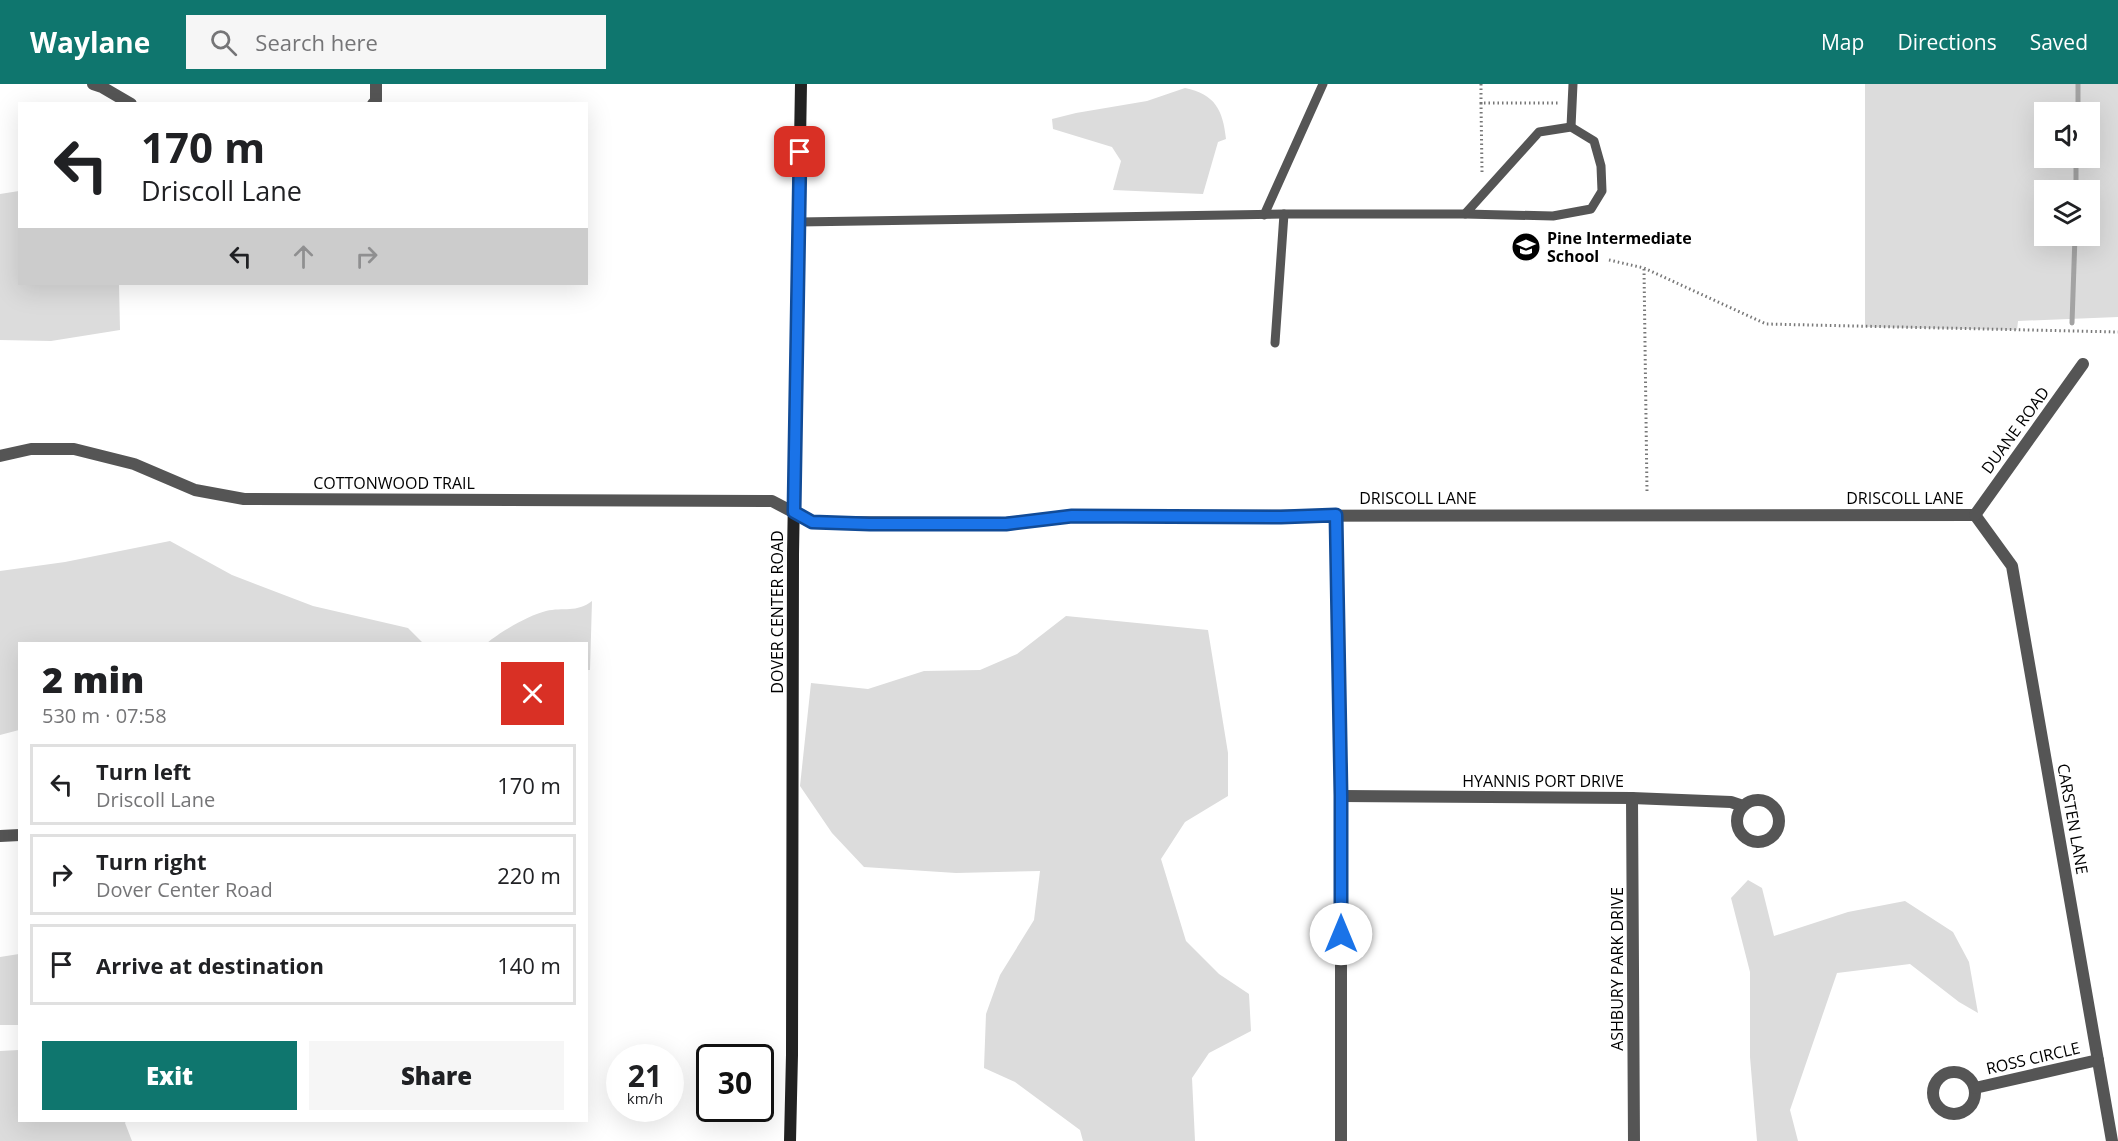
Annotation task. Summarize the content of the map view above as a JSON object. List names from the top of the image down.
{
  "streets": {
    "street": [
      "DUANE ROAD",
      "COTTONWOOD TRAIL",
      "DRISCOLL LANE",
      "DOVER CENTER ROAD",
      "HYANNIS PORT DRIVE",
      "CARSTEN LANE",
      "ASHBURY PARK DRIVE",
      "ROSS CIRCLE"
    ]
  },
  "crossings": [
    ["DUANE ROAD", "DRISCOLL LANE"],
    ["DUANE ROAD", "CARSTEN LANE"],
    ["COTTONWOOD TRAIL", "DRISCOLL LANE"],
    ["COTTONWOOD TRAIL", "DOVER CENTER ROAD"],
    ["DRISCOLL LANE", "DOVER CENTER ROAD"],
    ["DRISCOLL LANE", "CARSTEN LANE"],
    ["HYANNIS PORT DRIVE", "ASHBURY PARK DRIVE"],
    ["CARSTEN LANE", "ROSS CIRCLE"]
  ],
  "places": {
    "school or university": ["Pine Intermediate School"]
  },
  "page": {
    "header": "Waylane",
    "search": "Search here",
    "nav": ["Map", "Directions", "Saved"],
    "turn": ["170 m", "Driscoll Lane"],
    "heading": ["2 min", "530 m · 07:58"],
    "list": [
      {
        "name": "Turn left",
        "note": "Driscoll Lane",
        "value": "170 m"
      },
      {
        "name": "Turn right",
        "note": "Dover Center Road",
        "value": "220 m"
      },
      {
        "name": "Arrive at destination",
        "value": "140 m"
      }
    ],
    "buttons": ["Exit", "Share"],
    "speed": "21 km/h",
    "limit": "30"
  }
}
